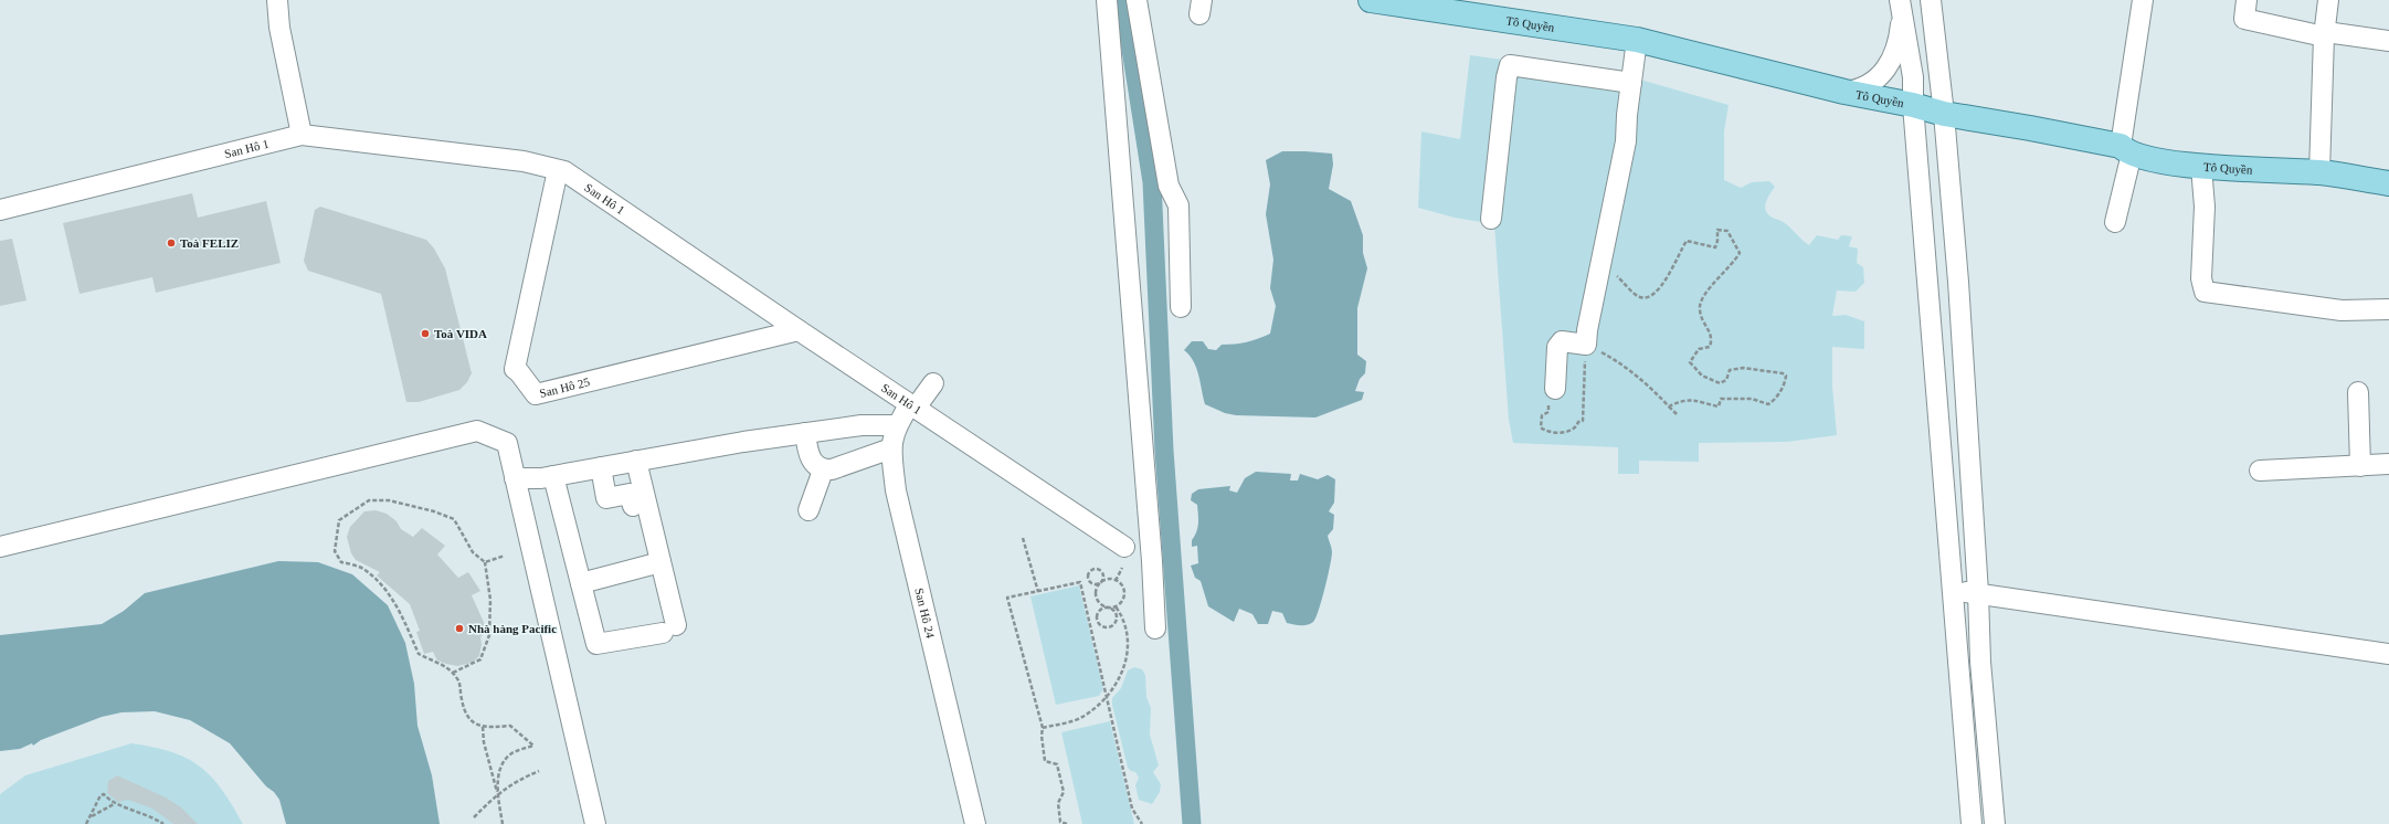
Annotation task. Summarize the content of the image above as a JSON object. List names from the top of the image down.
{
  "streets": {
    "main road": ["Tô Quyền"],
    "street": ["San Hô 1", "San Hô 25", "San Hô 24"]
  },
  "crossings": [
    ["San Hô 1", "San Hô 25"],
    ["San Hô 1", "San Hô 24"]
  ],
  "places": ["Toà FELIZ", "Toà VIDA", "Nhà hàng Pacific"]
}
